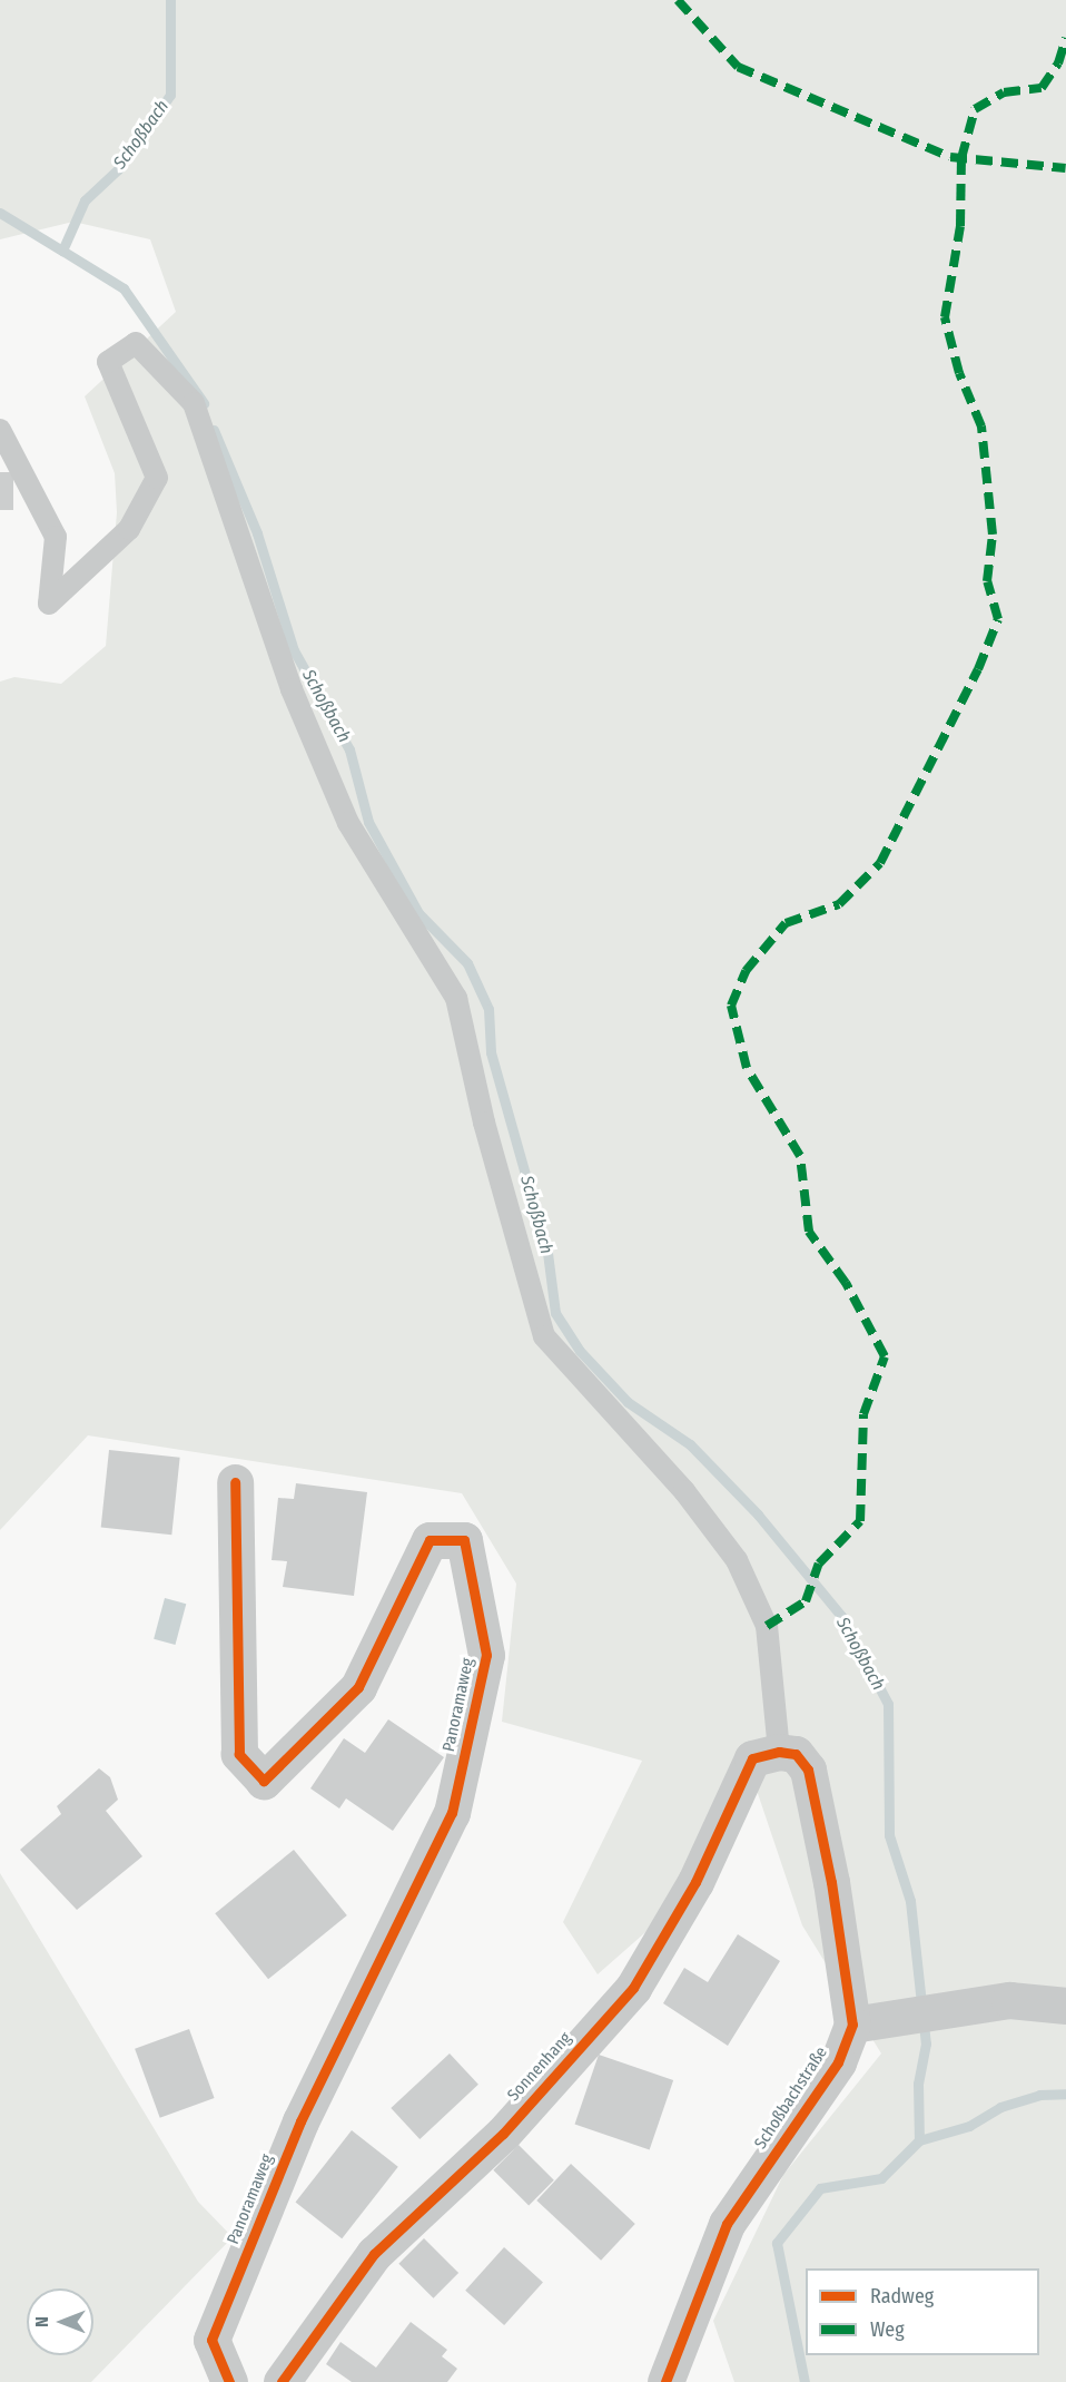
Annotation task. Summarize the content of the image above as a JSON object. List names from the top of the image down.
{
  "streets": {
    "street": ["Panoramaweg", "Sonnenhang", "Schoßbachstraße"]
  },
  "crossings": [
    ["Sonnenhang", "Schoßbachstraße"]
  ],
  "water": ["Schoßbach"],
  "legend": ["Radweg", "Weg"],
  "north": "left"
}
